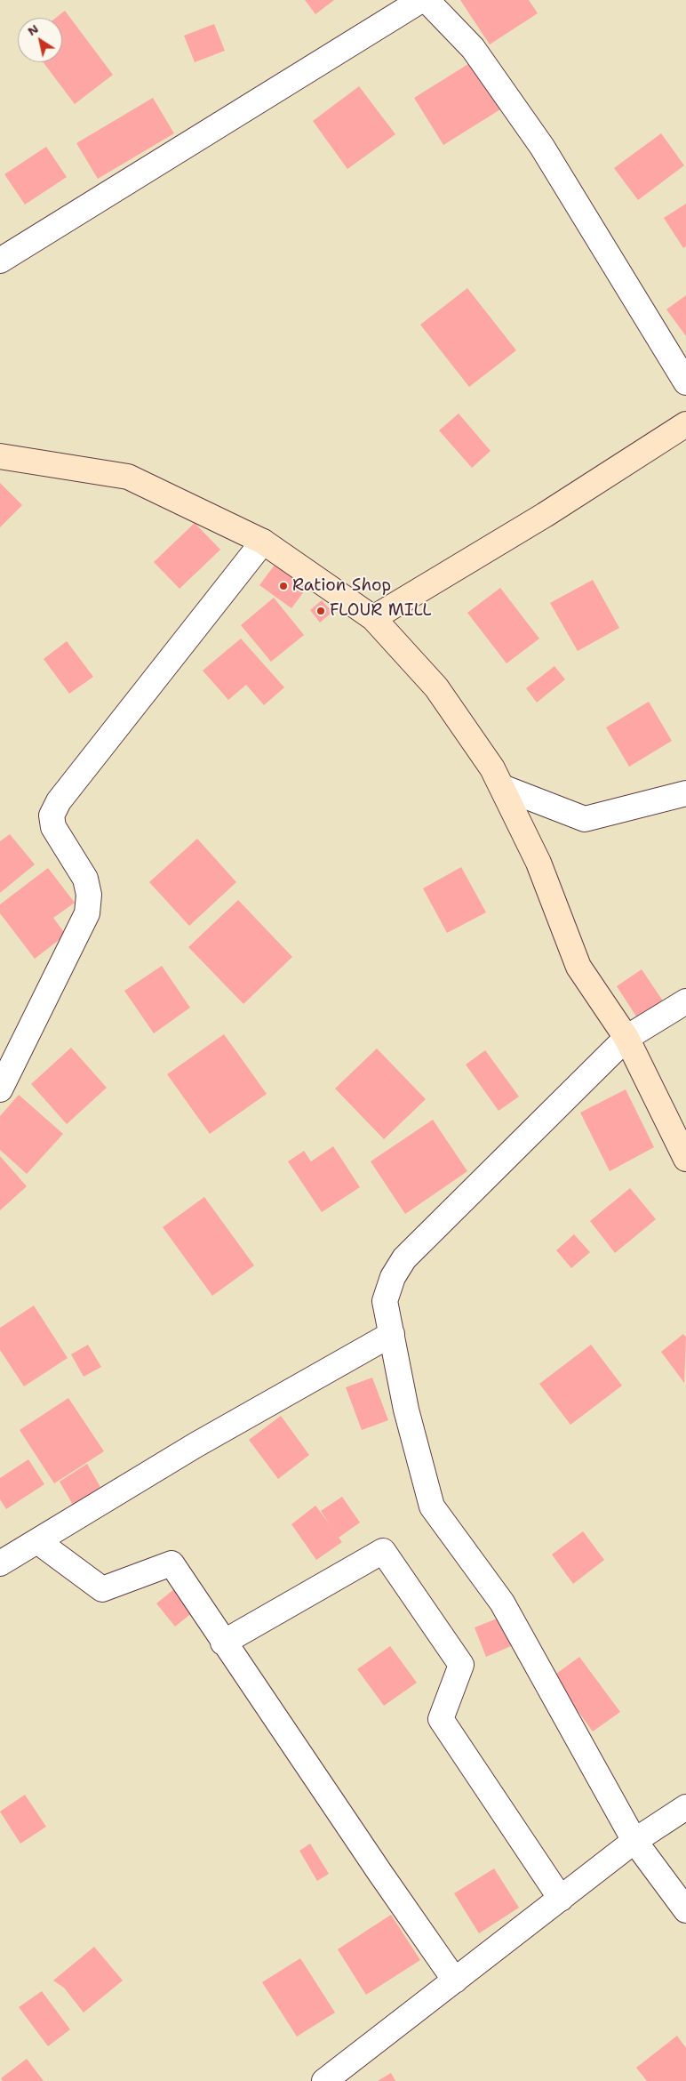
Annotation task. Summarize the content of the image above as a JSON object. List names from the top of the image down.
{
  "places": ["Ration Shop", "FLOUR MILL"],
  "north": "top left"
}
